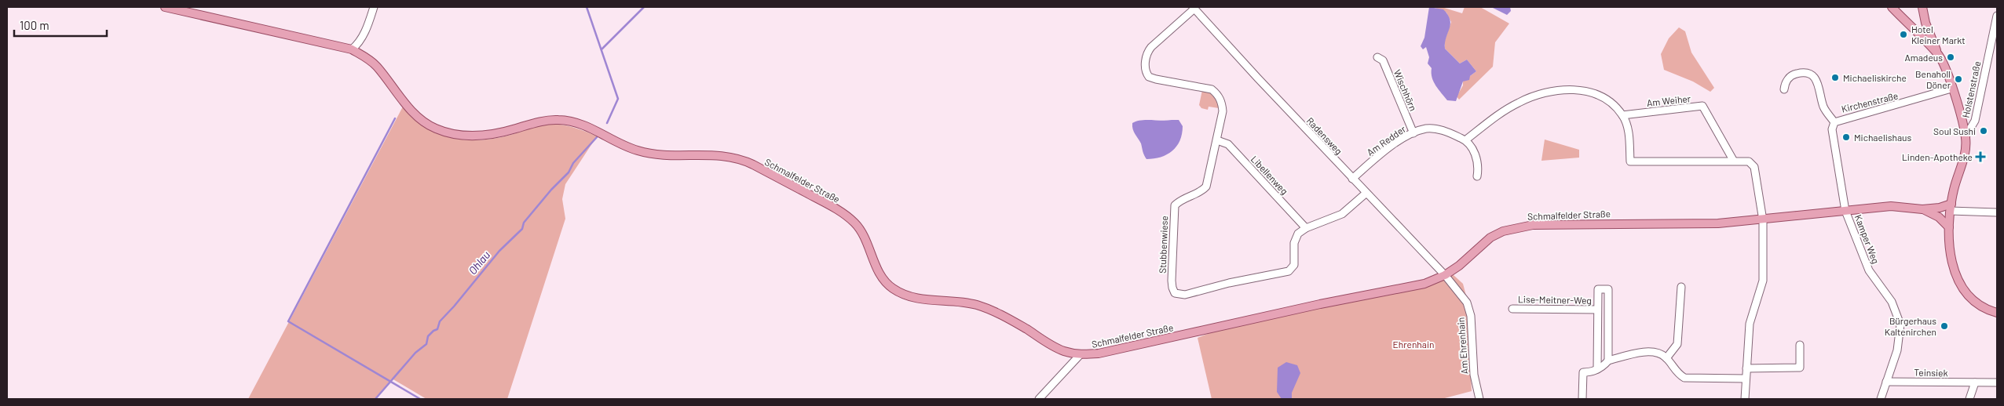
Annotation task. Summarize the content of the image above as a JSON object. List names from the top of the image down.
{
  "streets": {
    "main road": ["Holstenstraße", "Schmalfelder Straße"],
    "street": [
      "Wischhörn",
      "Am Weiher",
      "Kirchenstraße",
      "Radensweg",
      "Am Redder",
      "Libellenweg",
      "Kamper Weg",
      "Stubbenwiese",
      "Lise-Meitner-Weg",
      "Am Ehrenhain",
      "Teinsiek"
    ]
  },
  "crossings": [
    ["Holstenstraße", "Schmalfelder Straße"],
    ["Wischhörn", "Am Redder"],
    ["Kirchenstraße", "Schmalfelder Straße"],
    ["Kirchenstraße", "Kamper Weg"],
    ["Radensweg", "Am Redder"],
    ["Radensweg", "Schmalfelder Straße"],
    ["Radensweg", "Stubbenwiese"],
    ["Radensweg", "Am Ehrenhain"],
    ["Libellenweg", "Stubbenwiese"],
    ["Schmalfelder Straße", "Kamper Weg"],
    ["Schmalfelder Straße", "Am Ehrenhain"],
    ["Kamper Weg", "Teinsiek"]
  ],
  "water": ["Ohlau"],
  "parks": ["Ehrenhain"],
  "places": {
    "other": [
      "Hotel Kleiner Markt",
      "Amadeus",
      "Michaeliskirche",
      "Benaholl Döner",
      "Soul Sushi",
      "Michaelishaus",
      "Bürgerhaus Kaltenirchen"
    ],
    "health": ["Linden-Apotheke"]
  },
  "scale_bar": "100 m"
}
